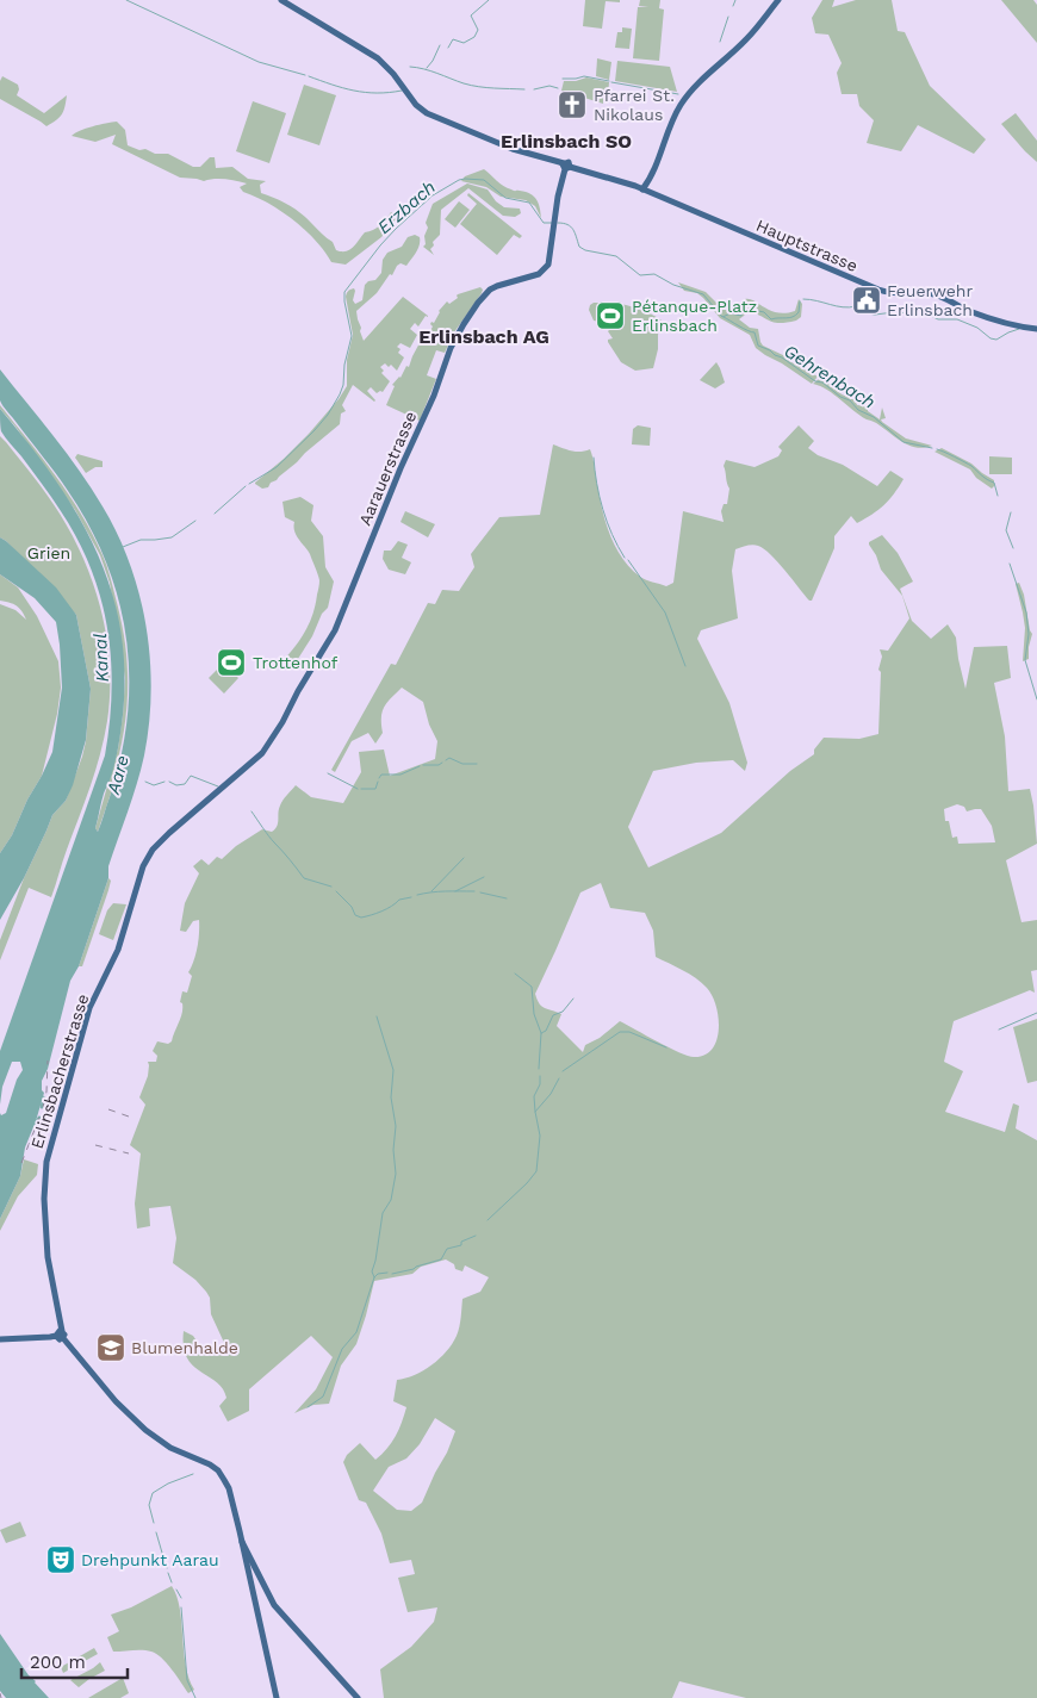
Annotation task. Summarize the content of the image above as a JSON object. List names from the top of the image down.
{
  "streets": {
    "main road": ["Hauptstrasse", "Aarauerstrasse", "Erlinsbacherstrasse"]
  },
  "crossings": [
    ["Hauptstrasse", "Aarauerstrasse"],
    ["Aarauerstrasse", "Erlinsbacherstrasse"]
  ],
  "districts": ["Erlinsbach SO", "Erlinsbach AG"],
  "water": [
    "Erzbach",
    "Gehrenbach",
    "Kanal",
    "Aare"
  ],
  "parks": ["Grien"],
  "places": {
    "church": ["Pfarrei St. Nikolaus"],
    "public building": ["Feuerwehr Erlinsbach"],
    "sports": ["Pétanque-Platz Erlinsbach", "Trottenhof"],
    "school or university": ["Blumenhalde"],
    "theatre": ["Drehpunkt Aarau"]
  },
  "scale_bar": "200 m"
}
